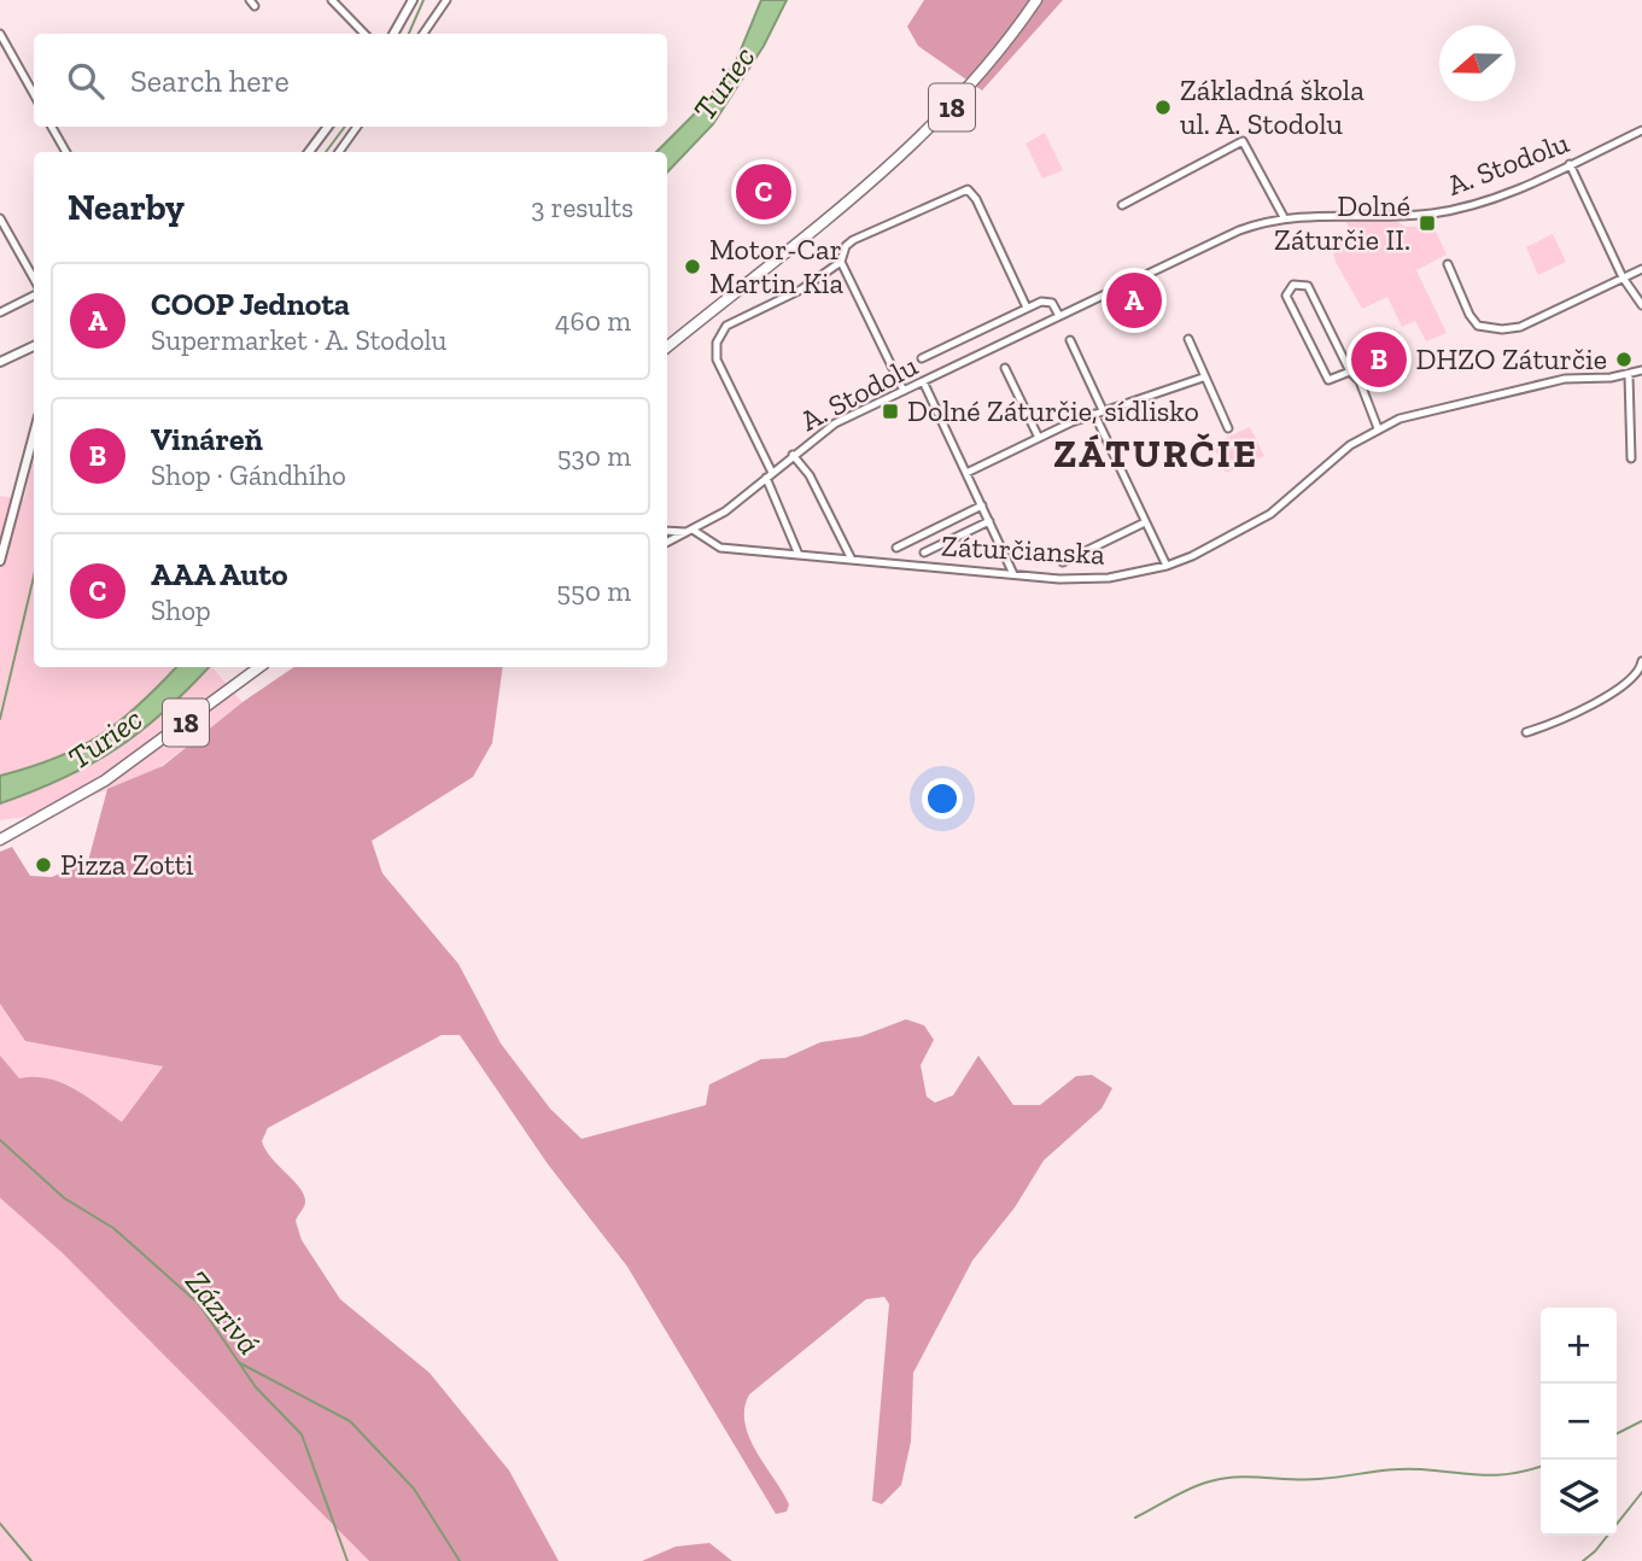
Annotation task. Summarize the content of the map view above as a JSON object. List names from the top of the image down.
{
  "streets": {
    "main road": ["18"],
    "street": ["A. Stodolu", "Záturčianska"]
  },
  "crossings": [
    ["A. Stodolu", "Záturčianska"]
  ],
  "districts": ["ZÁTURČIE"],
  "water": ["Turiec", "Zázrivá"],
  "places": {
    "other": [
      "Základná škola ul. A. Stodolu",
      "Motor-Car Martin Kia",
      "DHZO Záturčie",
      "Pizza Zotti"
    ],
    "transit": ["Dolné Záturčie II.", "Dolné Záturčie, sídlisko"]
  },
  "north": "left",
  "page": {
    "search": "Search here",
    "heading": ["Nearby", "3 results"],
    "pins": ["C", "A", "B"],
    "list": [
      {
        "mark": "A",
        "name": "COOP Jednota",
        "note": "Supermarket · A. Stodolu",
        "value": "460 m"
      },
      {
        "mark": "B",
        "name": "Vináreň",
        "note": "Shop · Gándhího",
        "value": "530 m"
      },
      {
        "mark": "C",
        "name": "AAA Auto",
        "note": "Shop",
        "value": "550 m"
      }
    ],
    "map_buttons": ["+", "−"]
  }
}
